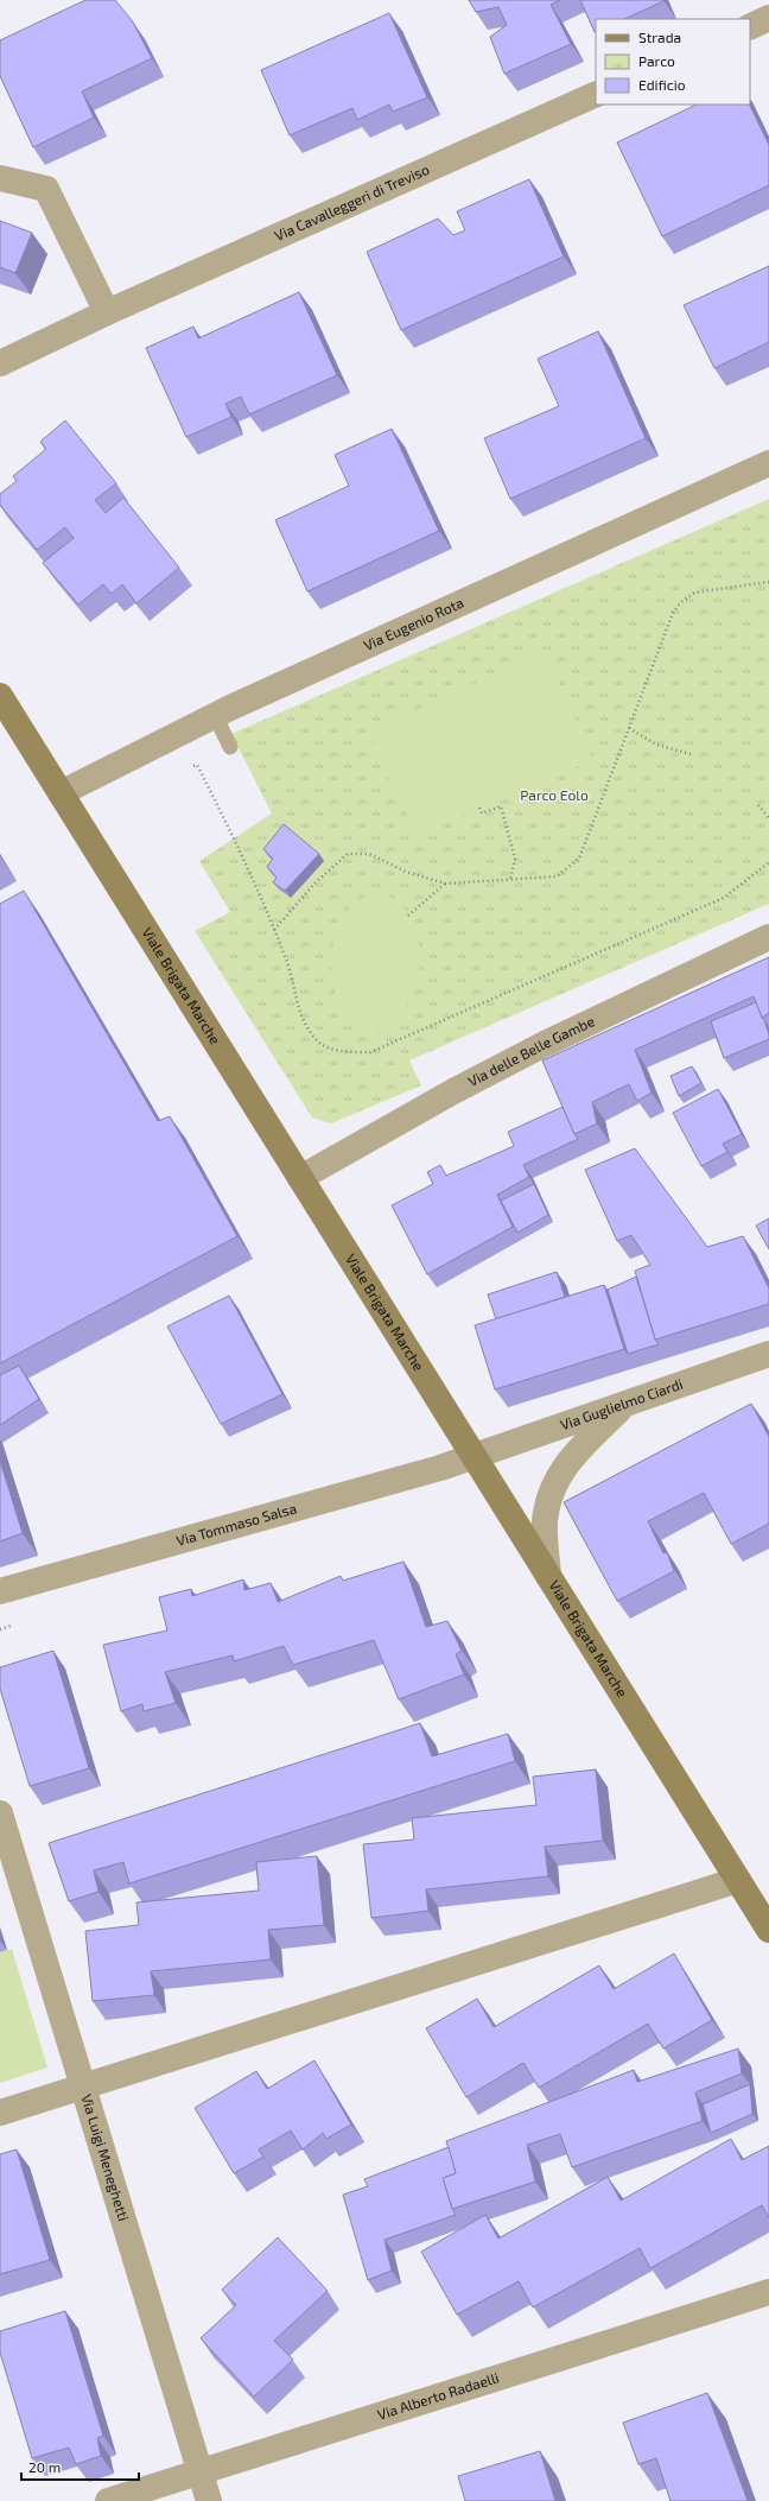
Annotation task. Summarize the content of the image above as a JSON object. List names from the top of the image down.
{
  "streets": {
    "street": [
      "Via Cavalleggeri di Treviso",
      "Via Eugenio Rota",
      "Viale Brigata Marche",
      "Via delle Belle Gambe",
      "Via Guglielmo Ciardi",
      "Via Tommaso Salsa",
      "Via Luigi Meneghetti",
      "Via Alberto Radaelli"
    ]
  },
  "crossings": [
    ["Via Eugenio Rota", "Viale Brigata Marche"],
    ["Viale Brigata Marche", "Via delle Belle Gambe"],
    ["Viale Brigata Marche", "Via Guglielmo Ciardi"],
    ["Viale Brigata Marche", "Via Tommaso Salsa"],
    ["Via Guglielmo Ciardi", "Via Tommaso Salsa"],
    ["Via Luigi Meneghetti", "Via Alberto Radaelli"]
  ],
  "parks": ["Parco Eolo"],
  "legend": ["Strada", "Parco", "Edificio"],
  "scale_bar": "20 m"
}
